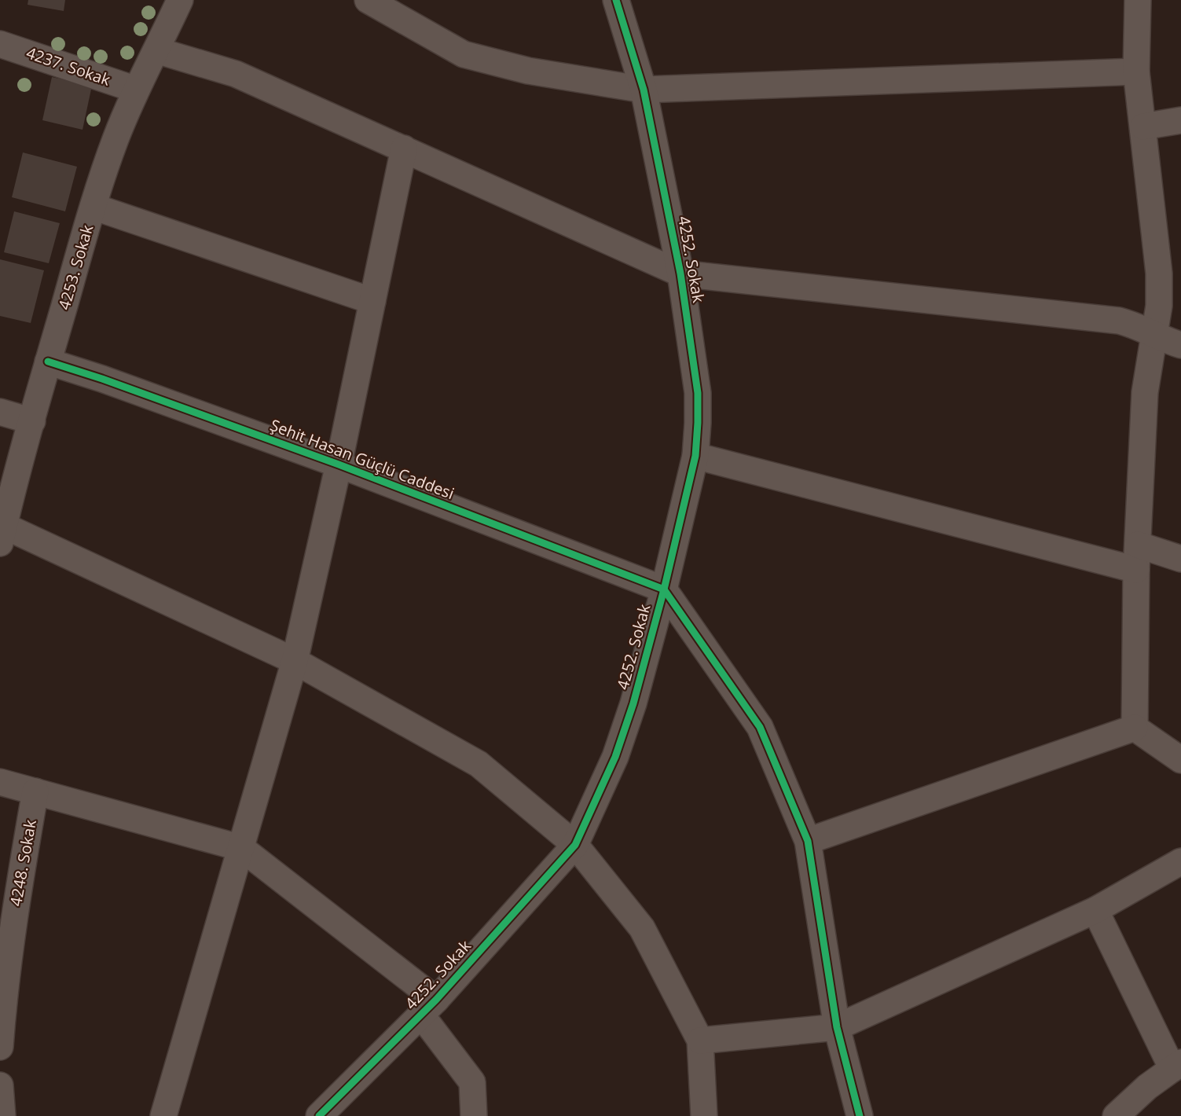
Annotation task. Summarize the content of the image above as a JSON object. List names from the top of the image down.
{
  "streets": {
    "street": [
      "4237. Sokak",
      "4252. Sokak",
      "4253. Sokak",
      "Şehit Hasan Güçlü Caddesi",
      "4248. Sokak"
    ]
  },
  "crossings": [
    ["4237. Sokak", "4253. Sokak"],
    ["4252. Sokak", "Şehit Hasan Güçlü Caddesi"],
    ["4253. Sokak", "Şehit Hasan Güçlü Caddesi"]
  ]
}
